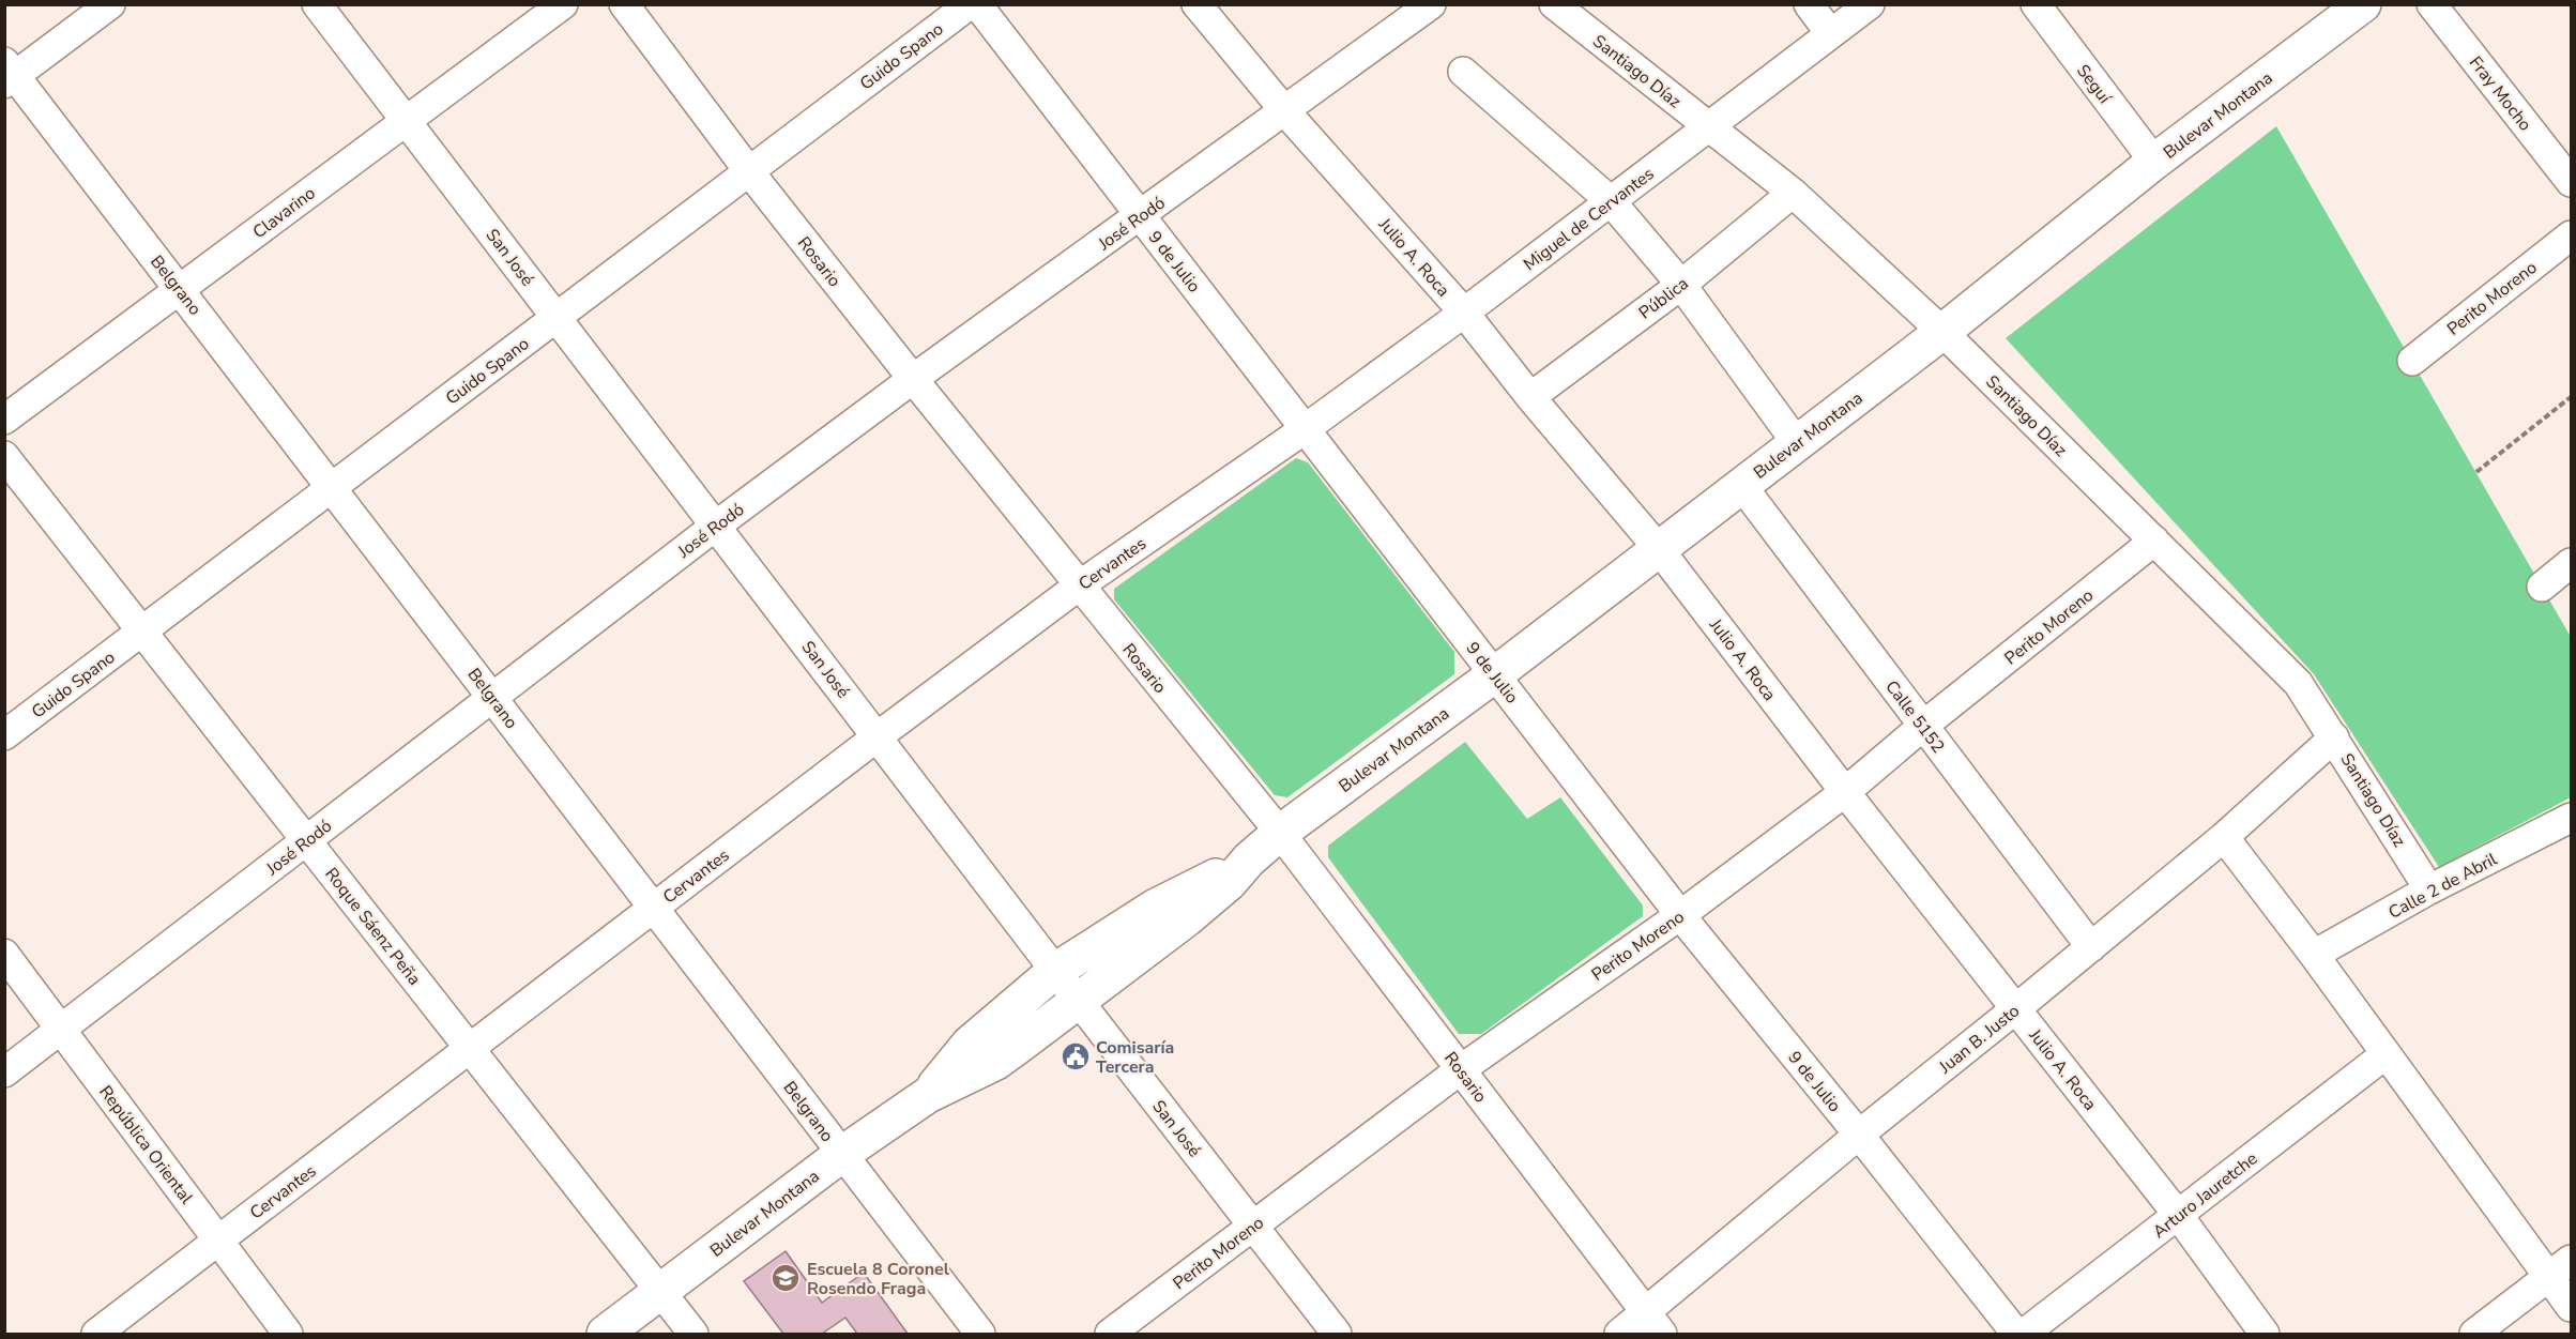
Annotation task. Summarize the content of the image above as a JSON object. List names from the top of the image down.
{
  "streets": {
    "main road": ["Bulevar Montana"],
    "street": [
      "Guido Spano",
      "Santiago Díaz",
      "Seguí",
      "Fray Mocho",
      "Clavarino",
      "Miguel de Cervantes",
      "José Rodó",
      "San José",
      "Julio A. Roca",
      "Rosario",
      "9 de Julio",
      "Belgrano",
      "Pública",
      "Perito Moreno",
      "Cervantes",
      "Calle 5152",
      "Calle 2 de Abril",
      "Roque Sáenz Peña",
      "Juan B. Justo",
      "República Oriental",
      "Arturo Jauretche"
    ]
  },
  "crossings": [
    ["Guido Spano", "San José"],
    ["Guido Spano", "Rosario"],
    ["Guido Spano", "Belgrano"],
    ["Guido Spano", "Roque Sáenz Peña"],
    ["Santiago Díaz", "Bulevar Montana"],
    ["Santiago Díaz", "Miguel de Cervantes"],
    ["Santiago Díaz", "Pública"],
    ["Santiago Díaz", "Perito Moreno"],
    ["Santiago Díaz", "Calle 2 de Abril"],
    ["Santiago Díaz", "Juan B. Justo"],
    ["Seguí", "Bulevar Montana"],
    ["Bulevar Montana", "San José"],
    ["Bulevar Montana", "Julio A. Roca"],
    ["Bulevar Montana", "Rosario"],
    ["Bulevar Montana", "9 de Julio"],
    ["Bulevar Montana", "Belgrano"],
    ["Bulevar Montana", "Calle 5152"],
    ["Bulevar Montana", "Roque Sáenz Peña"],
    ["Clavarino", "San José"],
    ["Clavarino", "Belgrano"],
    ["Miguel de Cervantes", "Julio A. Roca"],
    ["Miguel de Cervantes", "9 de Julio"],
    ["Miguel de Cervantes", "Cervantes"],
    ["José Rodó", "San José"],
    ["José Rodó", "Julio A. Roca"],
    ["José Rodó", "Rosario"],
    ["José Rodó", "9 de Julio"],
    ["José Rodó", "Belgrano"],
    ["José Rodó", "Roque Sáenz Peña"],
    ["José Rodó", "República Oriental"],
    ["San José", "Perito Moreno"],
    ["San José", "Cervantes"],
    ["Julio A. Roca", "Pública"],
    ["Julio A. Roca", "Perito Moreno"],
    ["Julio A. Roca", "Juan B. Justo"],
    ["Julio A. Roca", "Arturo Jauretche"],
    ["Rosario", "Perito Moreno"],
    ["Rosario", "Cervantes"],
    ["Rosario", "Juan B. Justo"],
    ["9 de Julio", "Perito Moreno"],
    ["9 de Julio", "Cervantes"],
    ["9 de Julio", "Juan B. Justo"],
    ["Belgrano", "Cervantes"],
    ["Perito Moreno", "Calle 5152"],
    ["Cervantes", "Roque Sáenz Peña"],
    ["Cervantes", "República Oriental"],
    ["Calle 5152", "Juan B. Justo"]
  ],
  "places": {
    "public building": ["Comisaría Tercera"],
    "school or university": ["Escuela 8 Coronel Rosendo Fraga"]
  }
}
